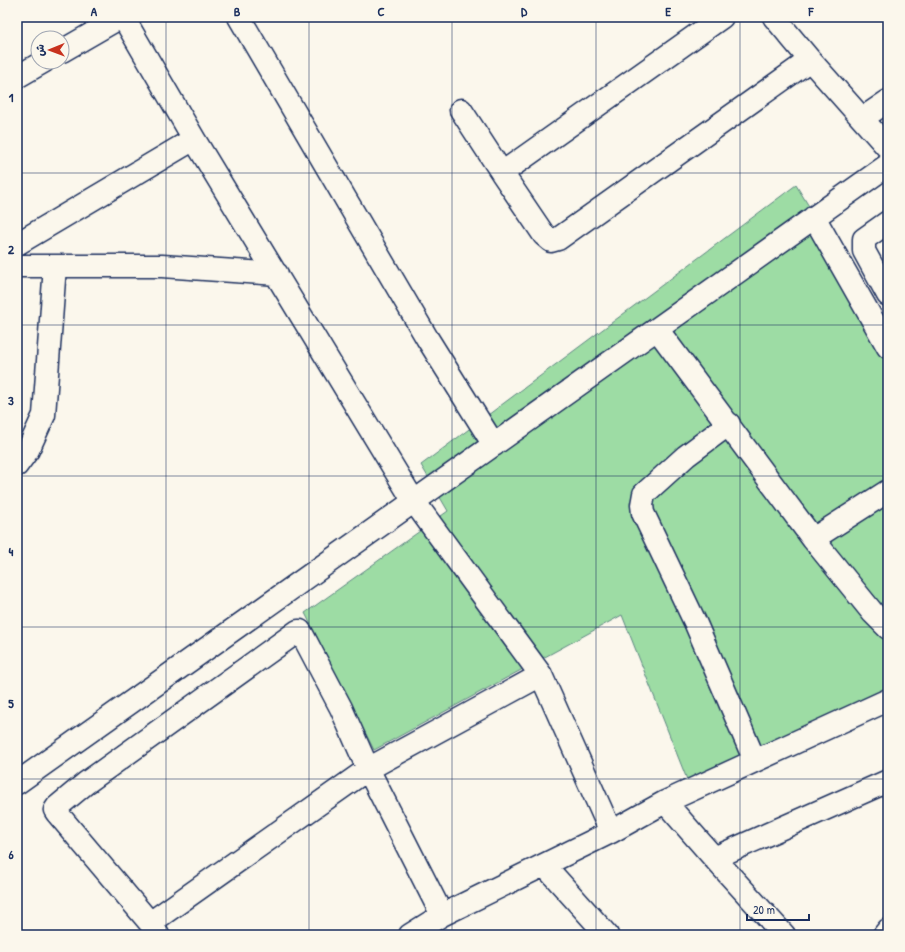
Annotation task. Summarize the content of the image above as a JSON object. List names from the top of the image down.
{
  "scale_bar": "20 m",
  "north": "left",
  "grid": {
    "columns": [
      "A",
      "B",
      "C",
      "D",
      "E",
      "F"
    ],
    "rows": [
      "1",
      "2",
      "3",
      "4",
      "5",
      "6"
    ]
  }
}
